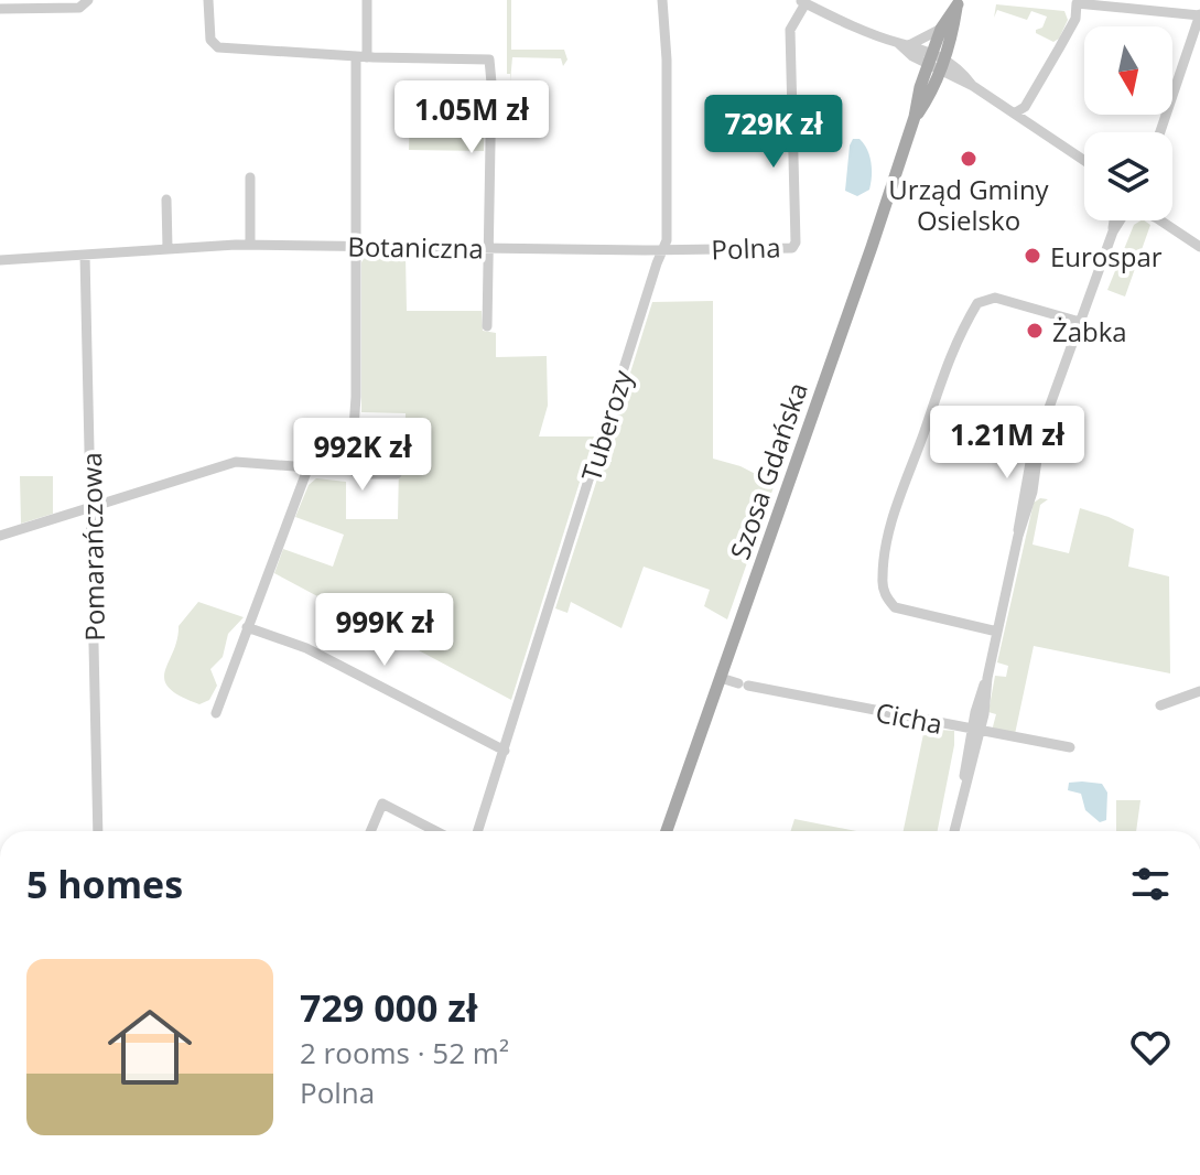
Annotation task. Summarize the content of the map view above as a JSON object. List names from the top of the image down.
{
  "streets": {
    "main road": ["Szosa Gdańska"],
    "street": [
      "Botaniczna",
      "Polna",
      "Tuberozy",
      "Pomarańczowa",
      "Cicha"
    ]
  },
  "crossings": [
    ["Botaniczna", "Polna"],
    ["Botaniczna", "Tuberozy"],
    ["Botaniczna", "Pomarańczowa"],
    ["Polna", "Tuberozy"],
    ["Szosa Gdańska", "Cicha"]
  ],
  "places": ["Urząd Gminy Osielsko", "Eurospar", "Żabka"],
  "north": "bottom",
  "page": {
    "price": [
      "1.05M zł",
      "729K zł",
      "1.21M zł",
      "992K zł",
      "999K zł"
    ],
    "heading": "5 homes",
    "list": [
      {
        "name": "729 000 zł",
        "note": "2 rooms · 52 m² · Polna"
      }
    ]
  }
}
